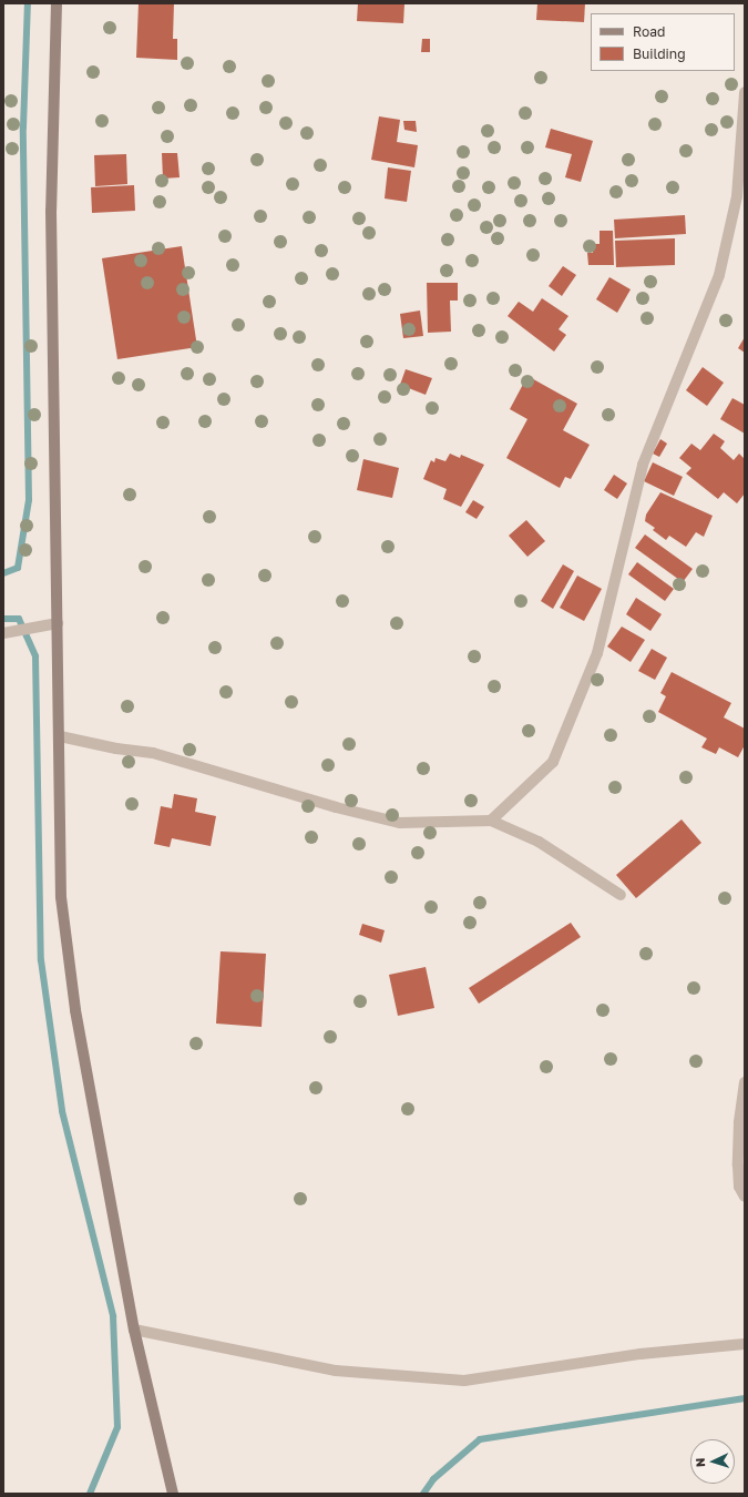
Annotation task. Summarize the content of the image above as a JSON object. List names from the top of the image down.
{
  "legend": ["Road", "Building"],
  "north": "left"
}
